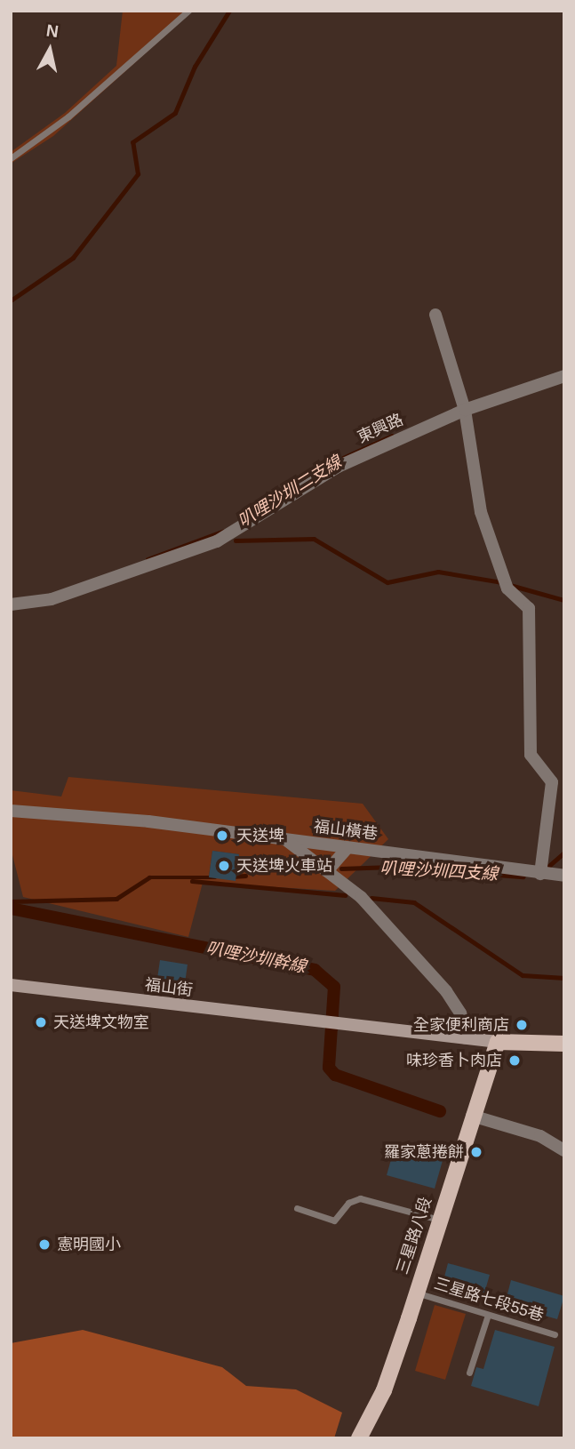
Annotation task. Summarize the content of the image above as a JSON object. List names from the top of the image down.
{
  "streets": {
    "main road": ["三星路八段"],
    "street": ["東興路", "福山橫巷", "福山街"],
    "lane": ["三星路七段55巷"]
  },
  "crossings": [
    ["三星路八段", "三星路七段55巷"]
  ],
  "water": ["叭哩沙圳二支線", "叭哩沙圳四支線", "叭哩沙圳幹線"],
  "places": [
    "天送埤",
    "天送埤火車站",
    "天送埤文物室",
    "全家便利商店",
    "味珍香卜肉店",
    "羅家蔥捲餅",
    "憲明國小"
  ],
  "north": "top"
}
